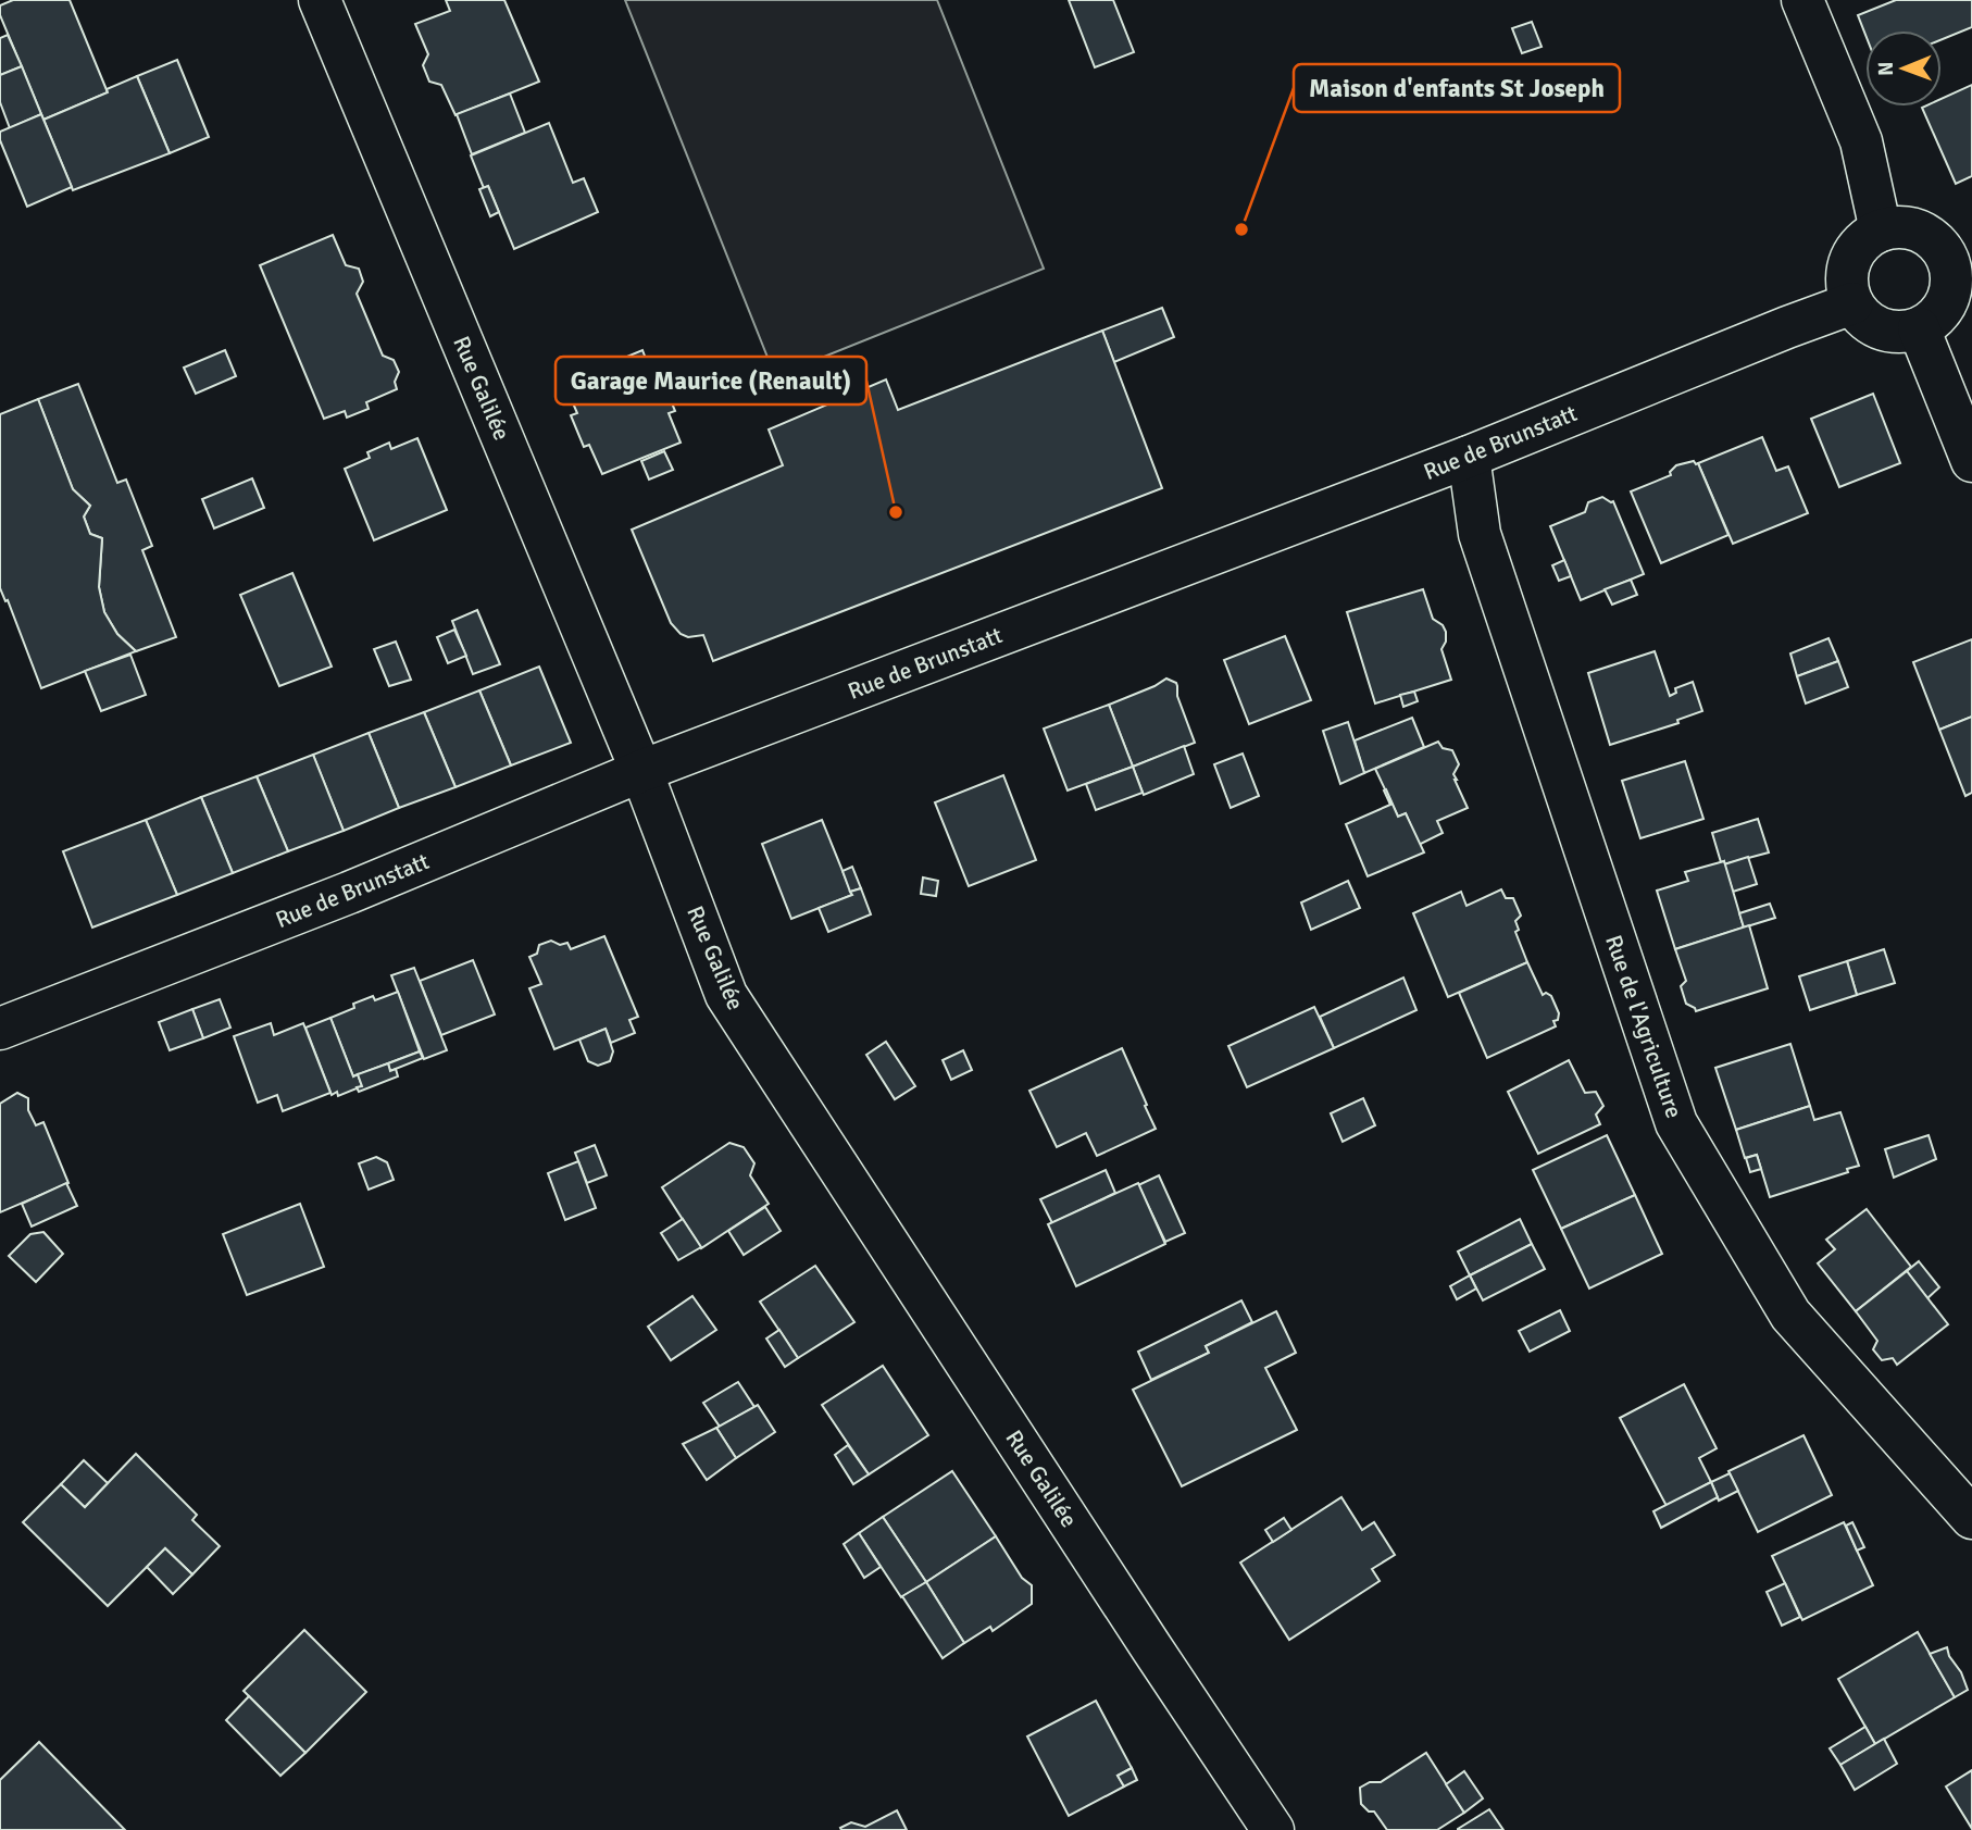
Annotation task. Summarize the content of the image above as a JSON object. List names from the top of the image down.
{
  "streets": {
    "street": ["Rue Galilée", "Rue de Brunstatt", "Rue de l'Agriculture"]
  },
  "crossings": [
    ["Rue Galilée", "Rue de Brunstatt"],
    ["Rue de Brunstatt", "Rue de l'Agriculture"]
  ],
  "places": ["Maison d'enfants St Joseph", "Garage Maurice (Renault)"],
  "north": "left"
}
